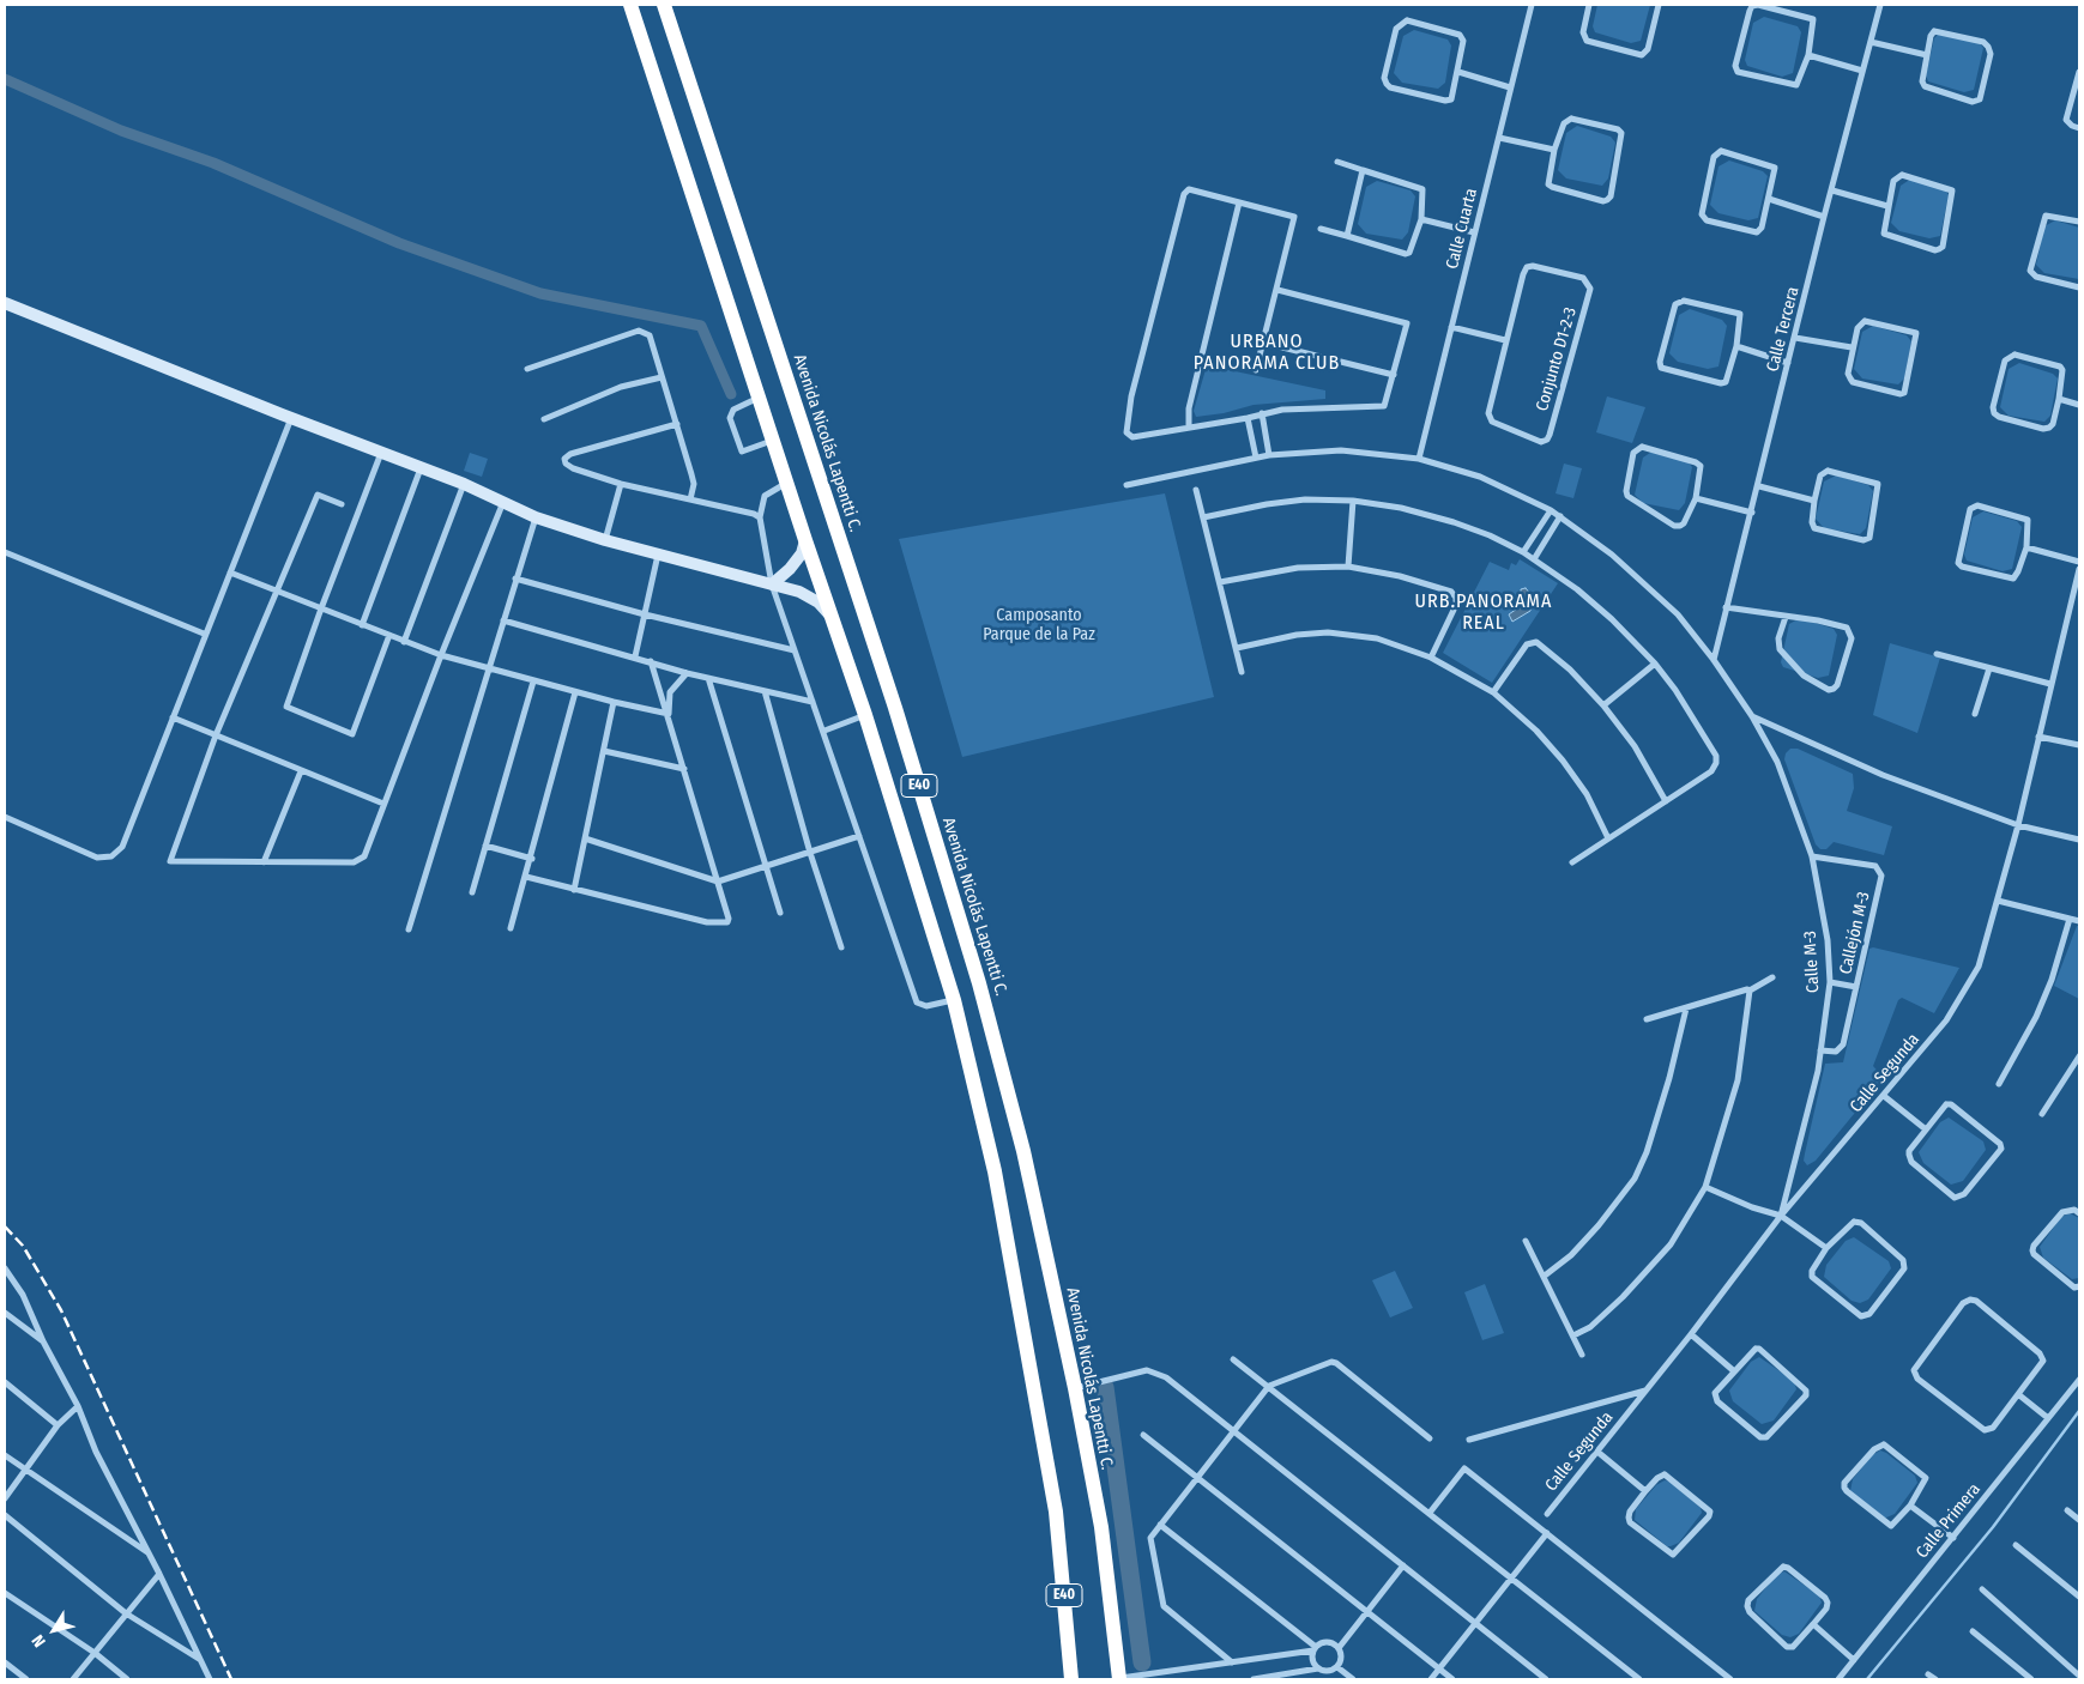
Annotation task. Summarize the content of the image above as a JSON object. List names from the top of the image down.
{
  "streets": {
    "highway": ["Avenida Nicolás Lapentti C.", "E40"],
    "street": [
      "Calle Cuarta",
      "Calle Tercera",
      "Conjunto D1-2-3",
      "Callejón M-3",
      "Calle M-3",
      "Calle Segunda",
      "Calle Primera"
    ]
  },
  "crossings": [
    ["Calle Cuarta", "Calle M-3"],
    ["Calle Tercera", "Calle M-3"],
    ["Avenida Nicolás Lapentti C.", "E40"],
    ["Callejón M-3", "Calle M-3"],
    ["Calle M-3", "Calle Segunda"]
  ],
  "districts": ["URBANO PANORAMA CLUB", "URB.PANORAMA REAL"],
  "parks": ["Camposanto Parque de la Paz"],
  "north": "bottom left"
}
